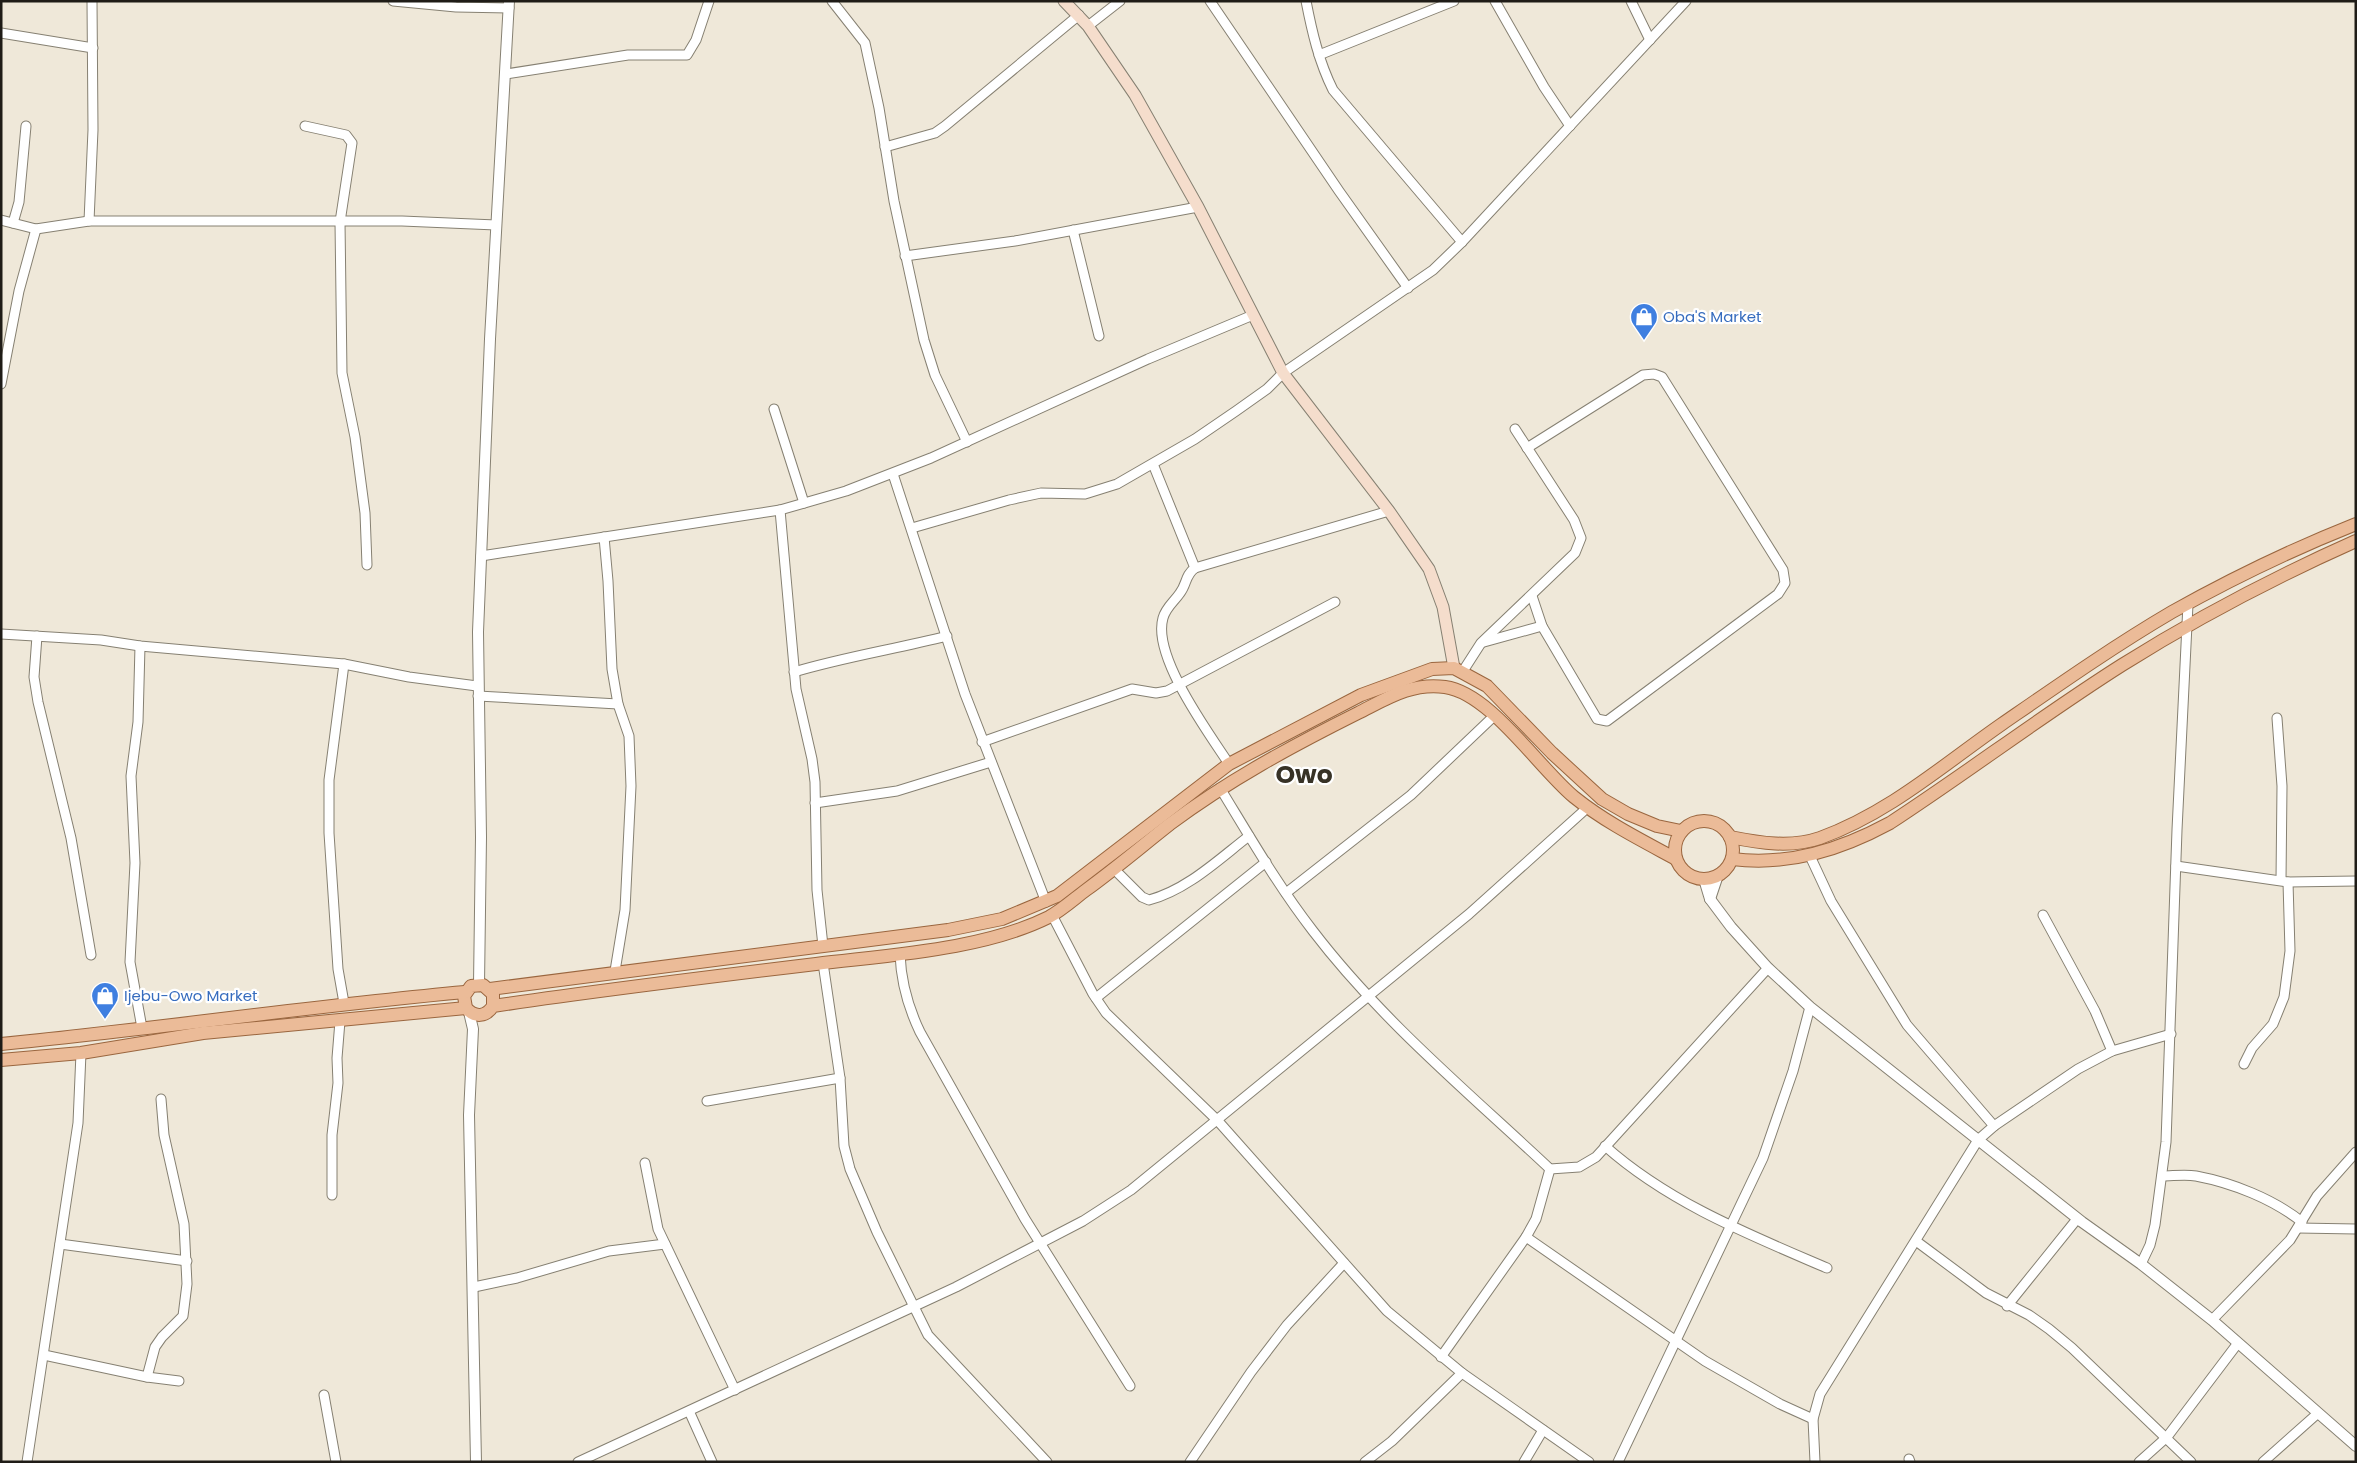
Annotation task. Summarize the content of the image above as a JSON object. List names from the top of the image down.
{
  "districts": ["Owo"],
  "places": {
    "shop": ["Oba'S Market", "Ijebu-Owo Market"]
  }
}
